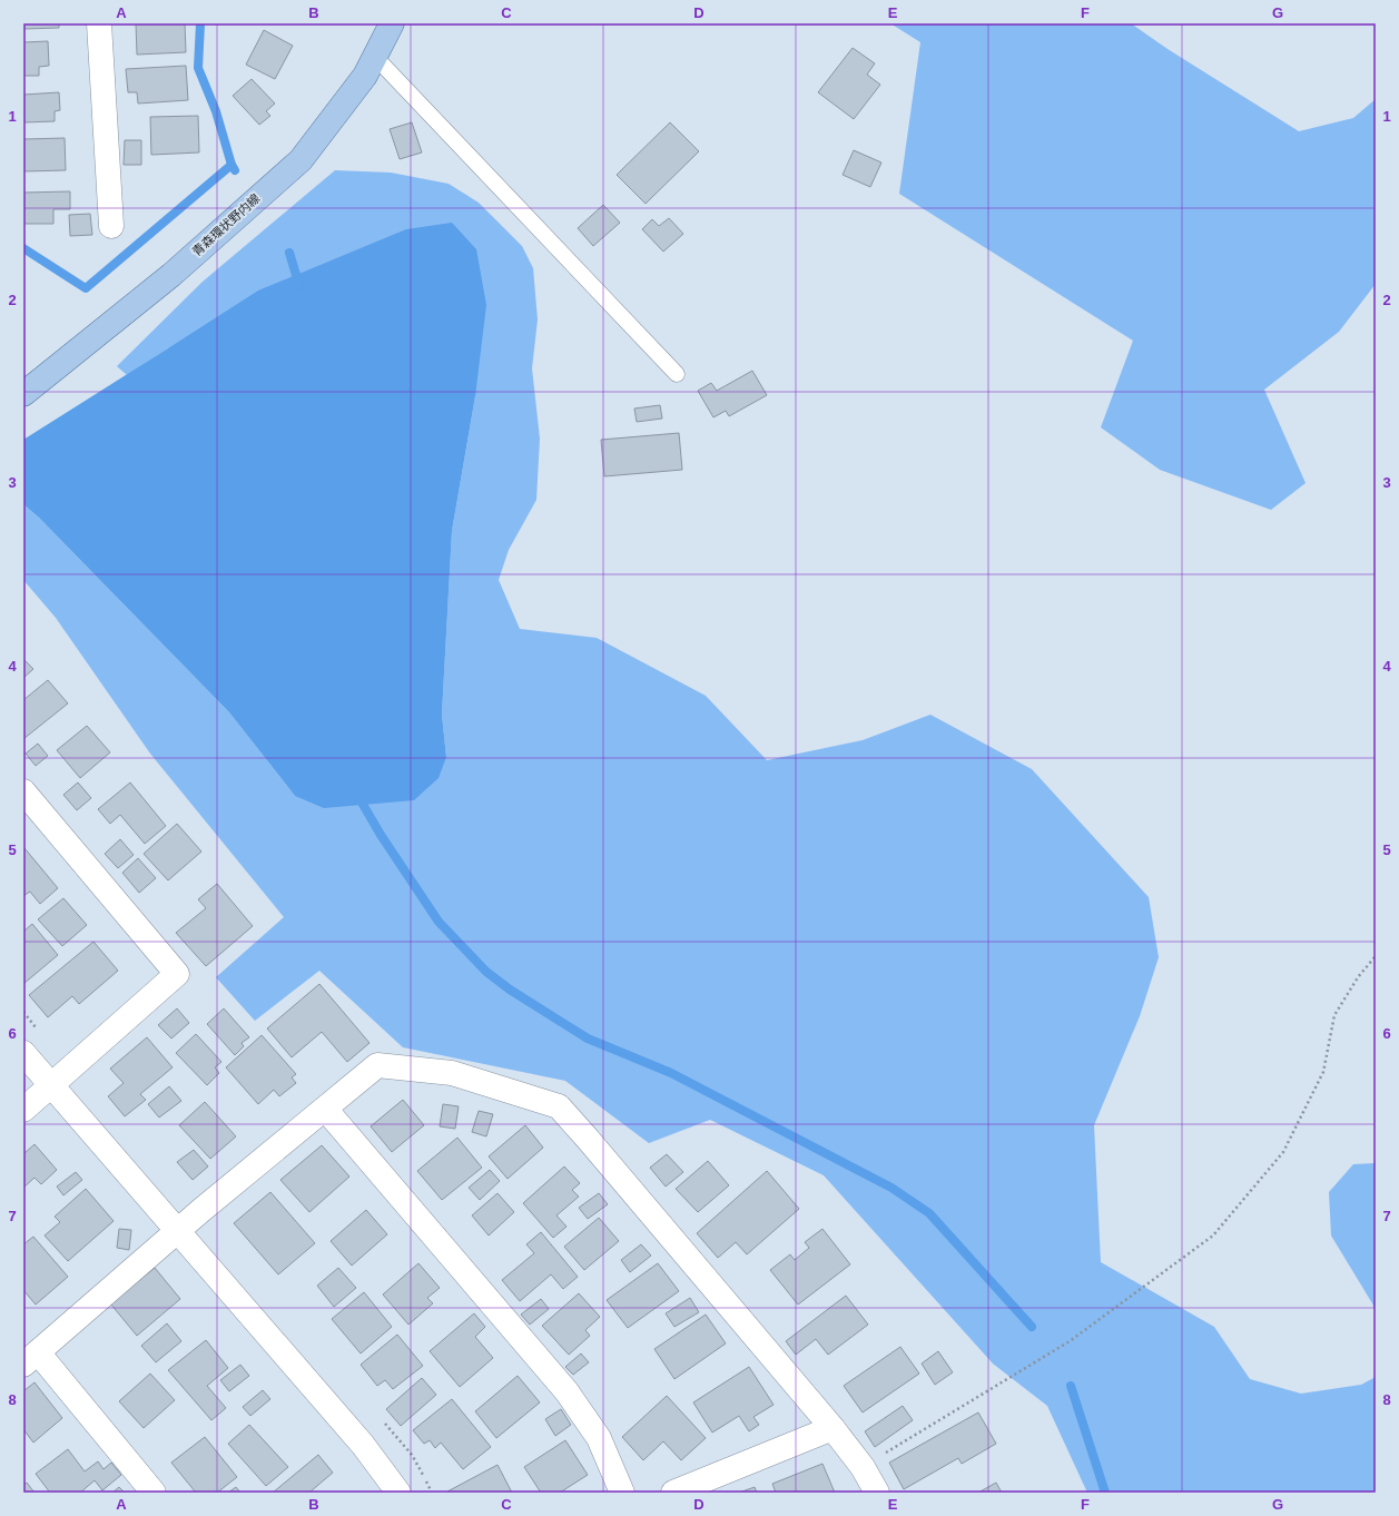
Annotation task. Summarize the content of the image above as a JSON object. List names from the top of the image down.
{
  "streets": {
    "main road": ["青森環状野内線"]
  },
  "grid": {
    "columns": [
      "A",
      "B",
      "C",
      "D",
      "E",
      "F",
      "G"
    ],
    "rows": [
      "1",
      "2",
      "3",
      "4",
      "5",
      "6",
      "7",
      "8"
    ]
  }
}
